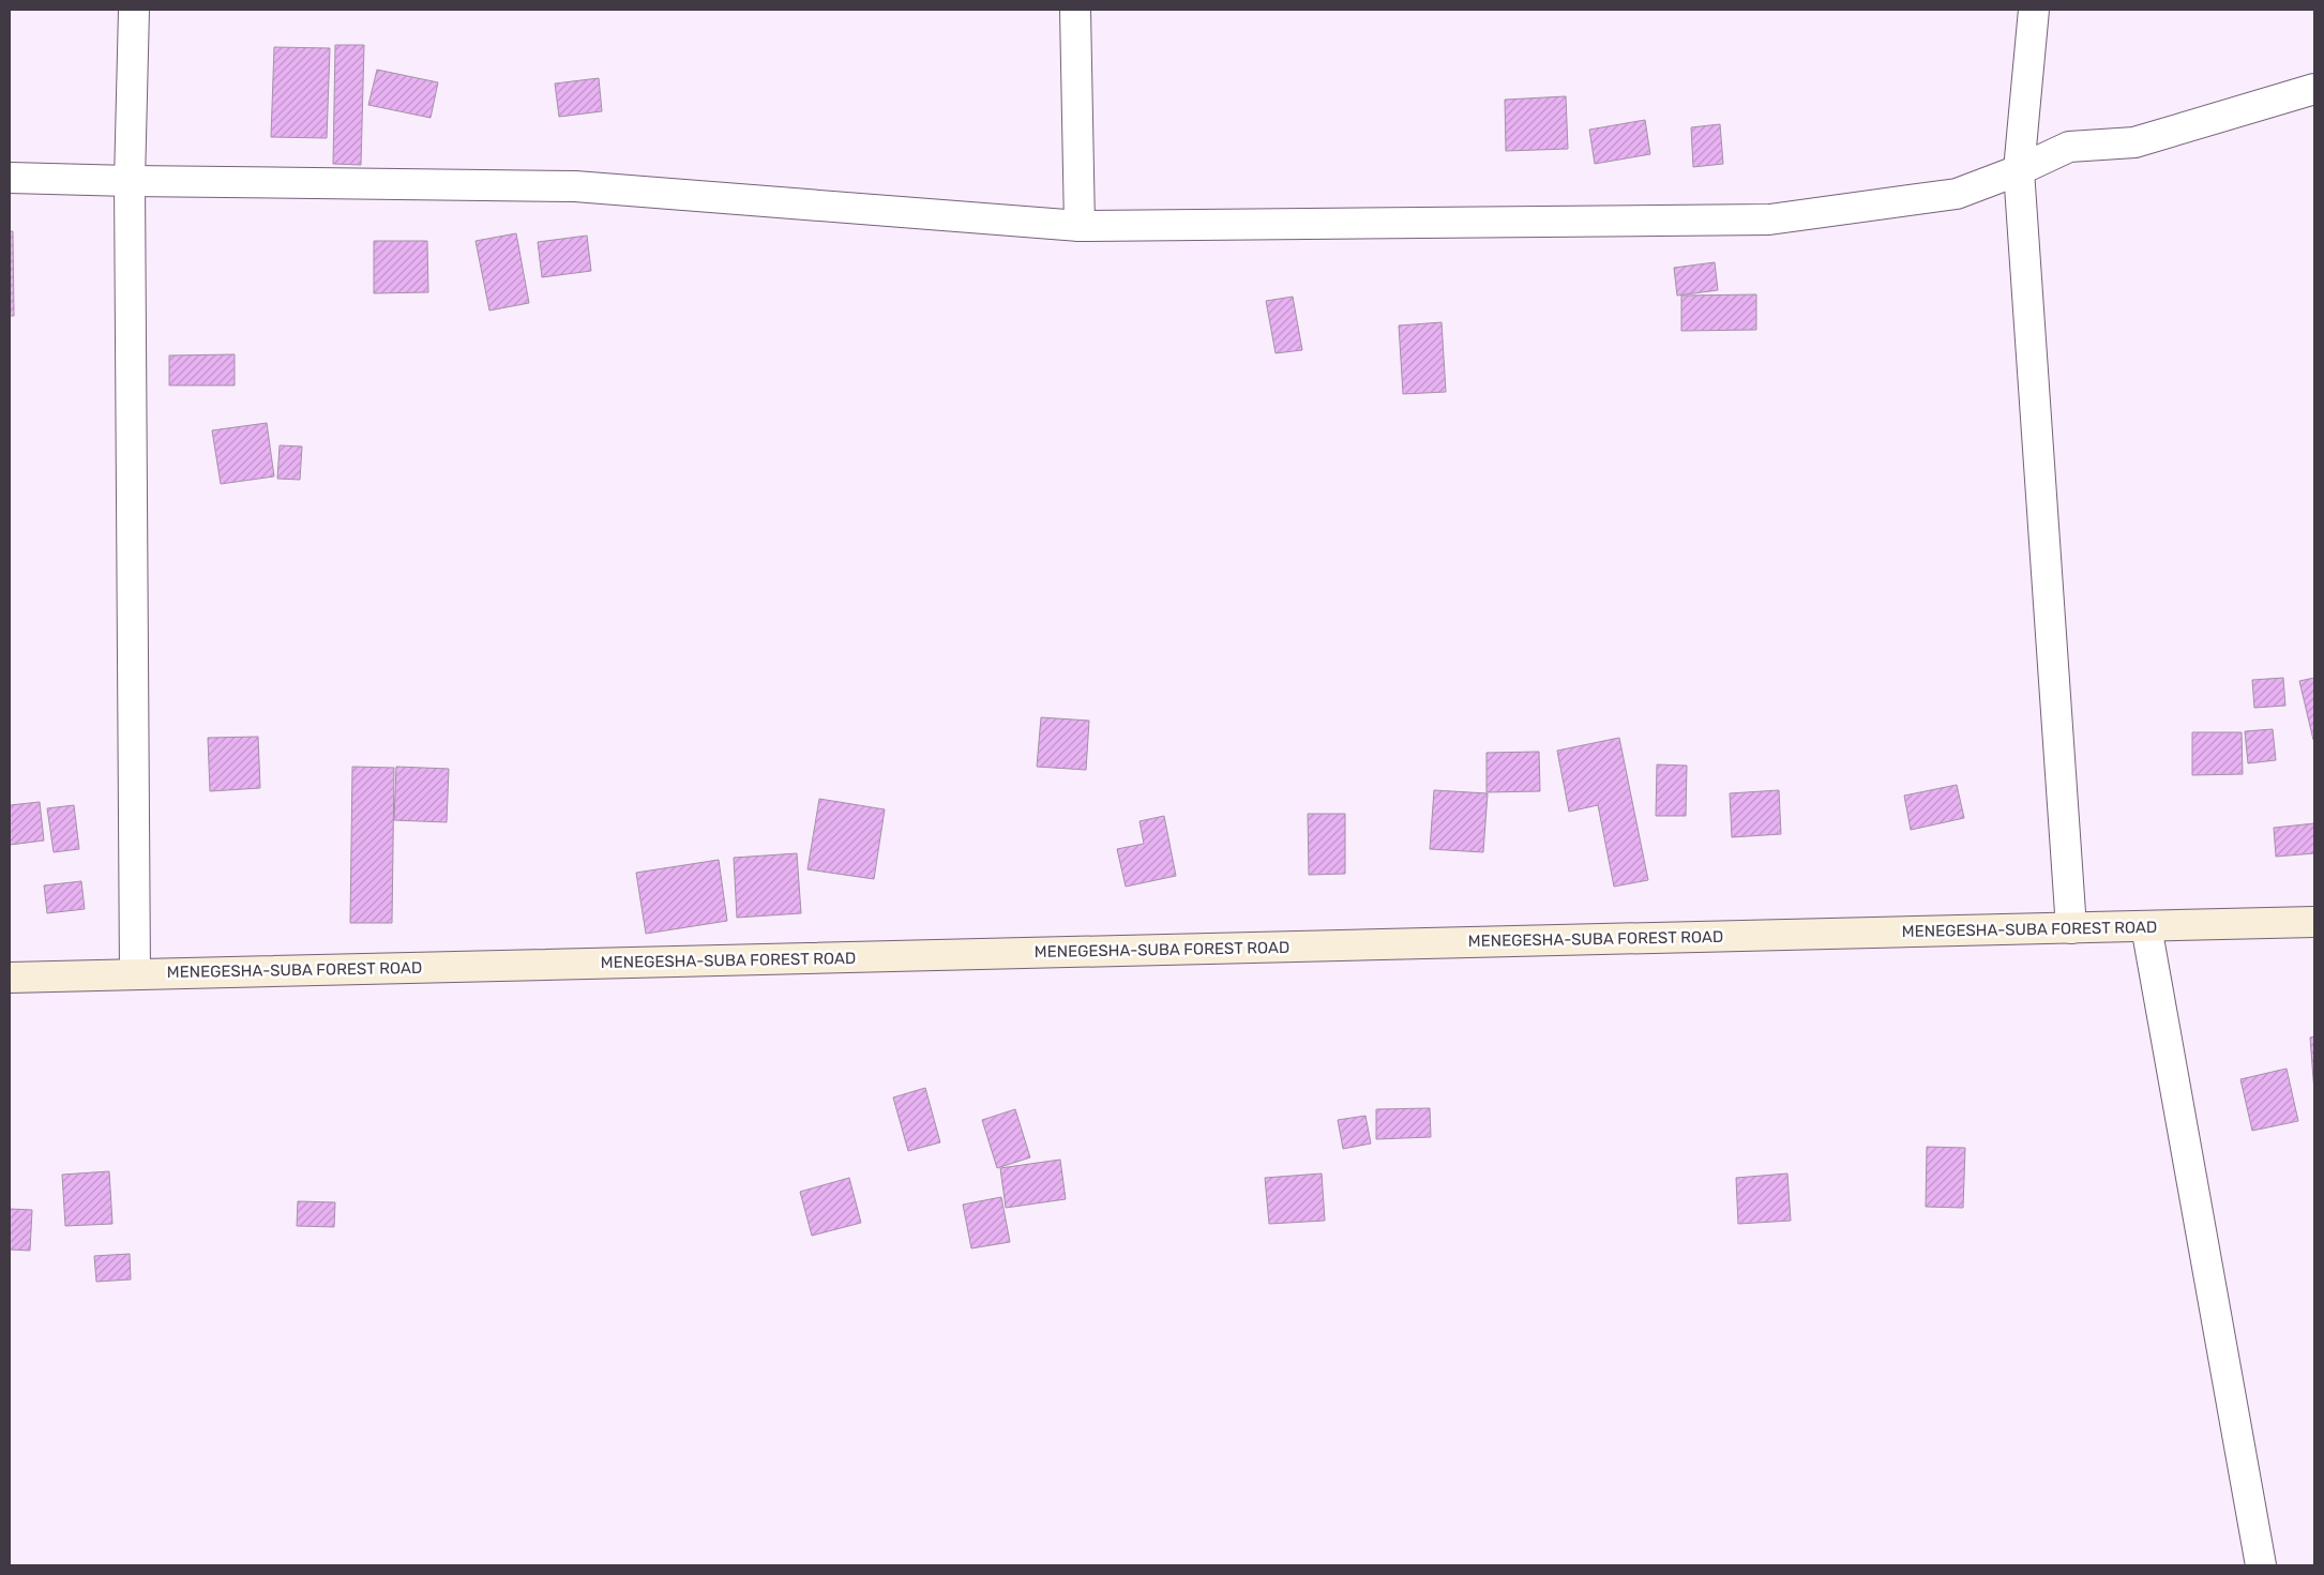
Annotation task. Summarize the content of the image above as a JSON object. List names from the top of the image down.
{
  "streets": {
    "street": ["MENEGESHA-SUBA FOREST ROAD"]
  }
}
